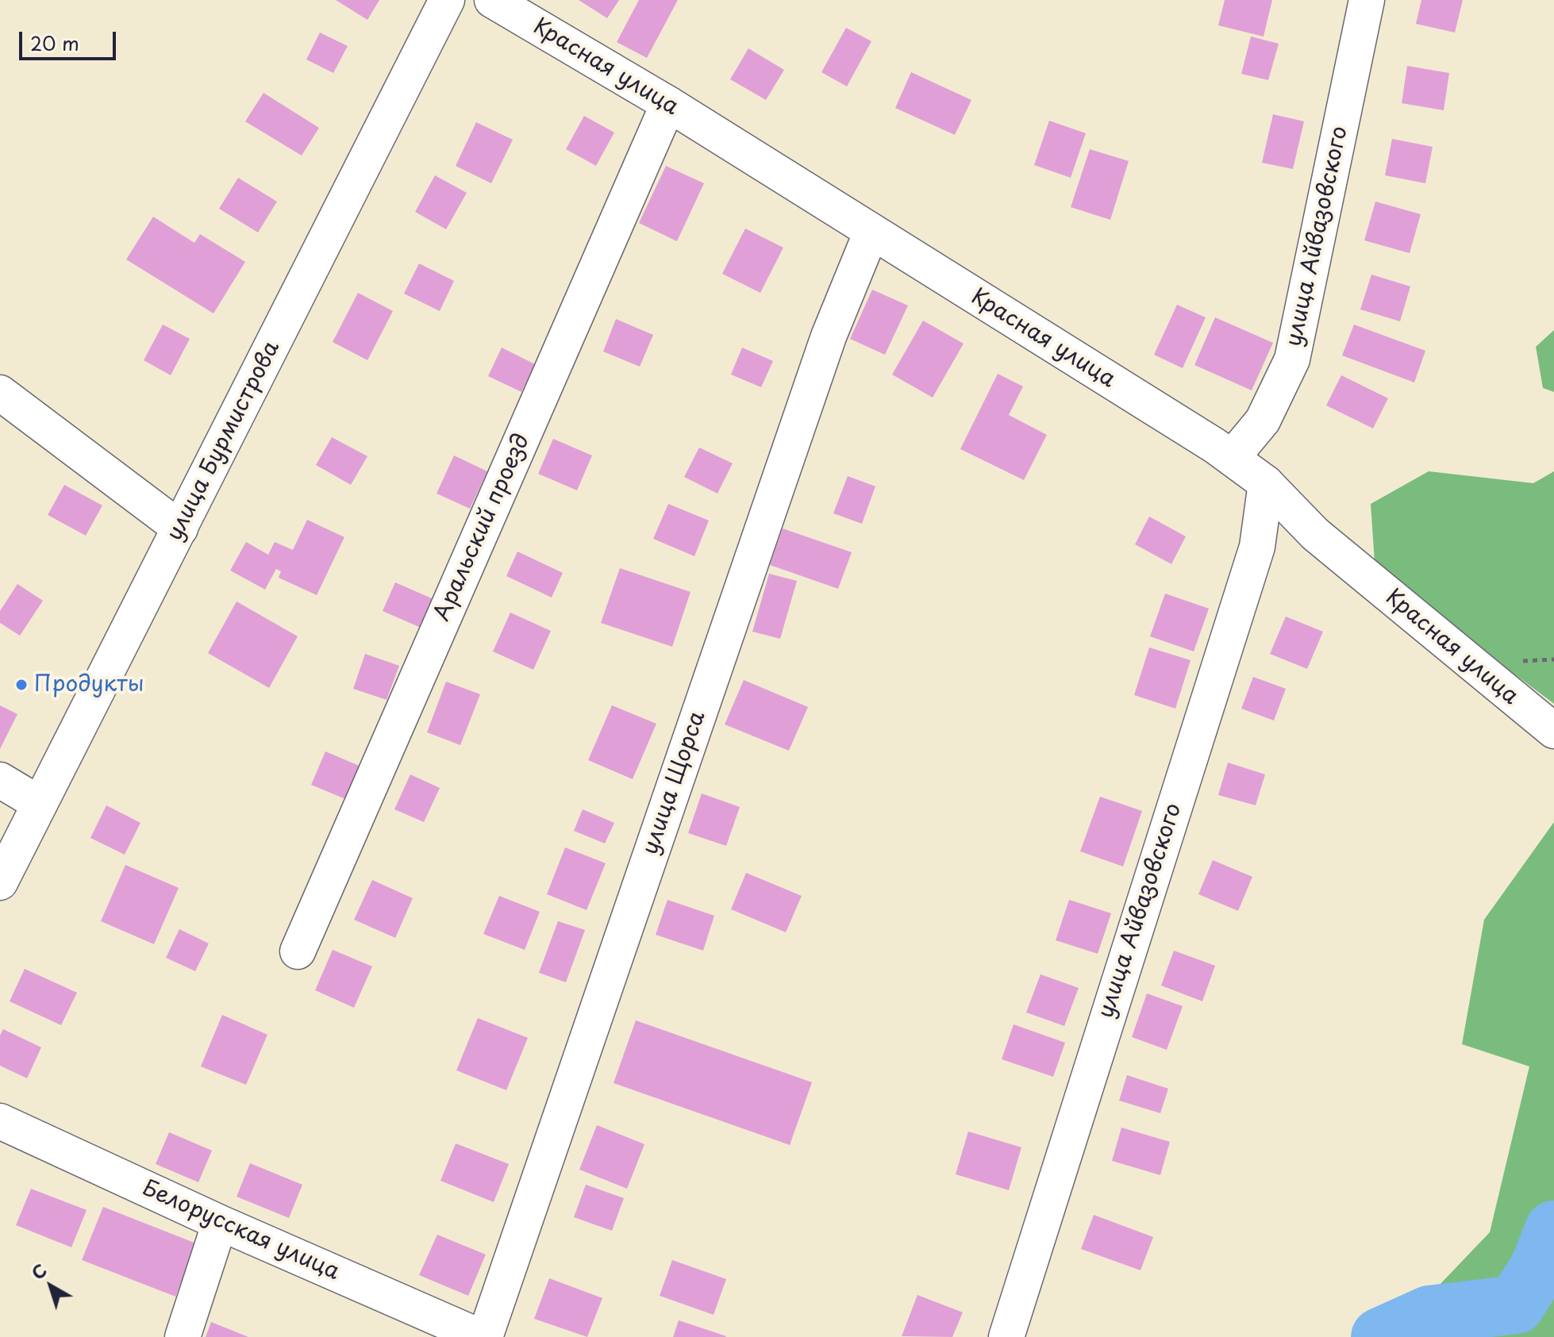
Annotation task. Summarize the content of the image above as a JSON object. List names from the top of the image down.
{
  "streets": {
    "street": [
      "Красная улица",
      "улица Айвазовского",
      "улица Бурмистрова",
      "Аральский проезд",
      "улица Щорса",
      "Белорусская улица"
    ]
  },
  "crossings": [
    ["Красная улица", "улица Айвазовского"],
    ["Красная улица", "Аральский проезд"],
    ["Красная улица", "улица Щорса"],
    ["улица Щорса", "Белорусская улица"]
  ],
  "places": ["Продукты"],
  "scale_bar": "20 m",
  "north": "top left"
}
